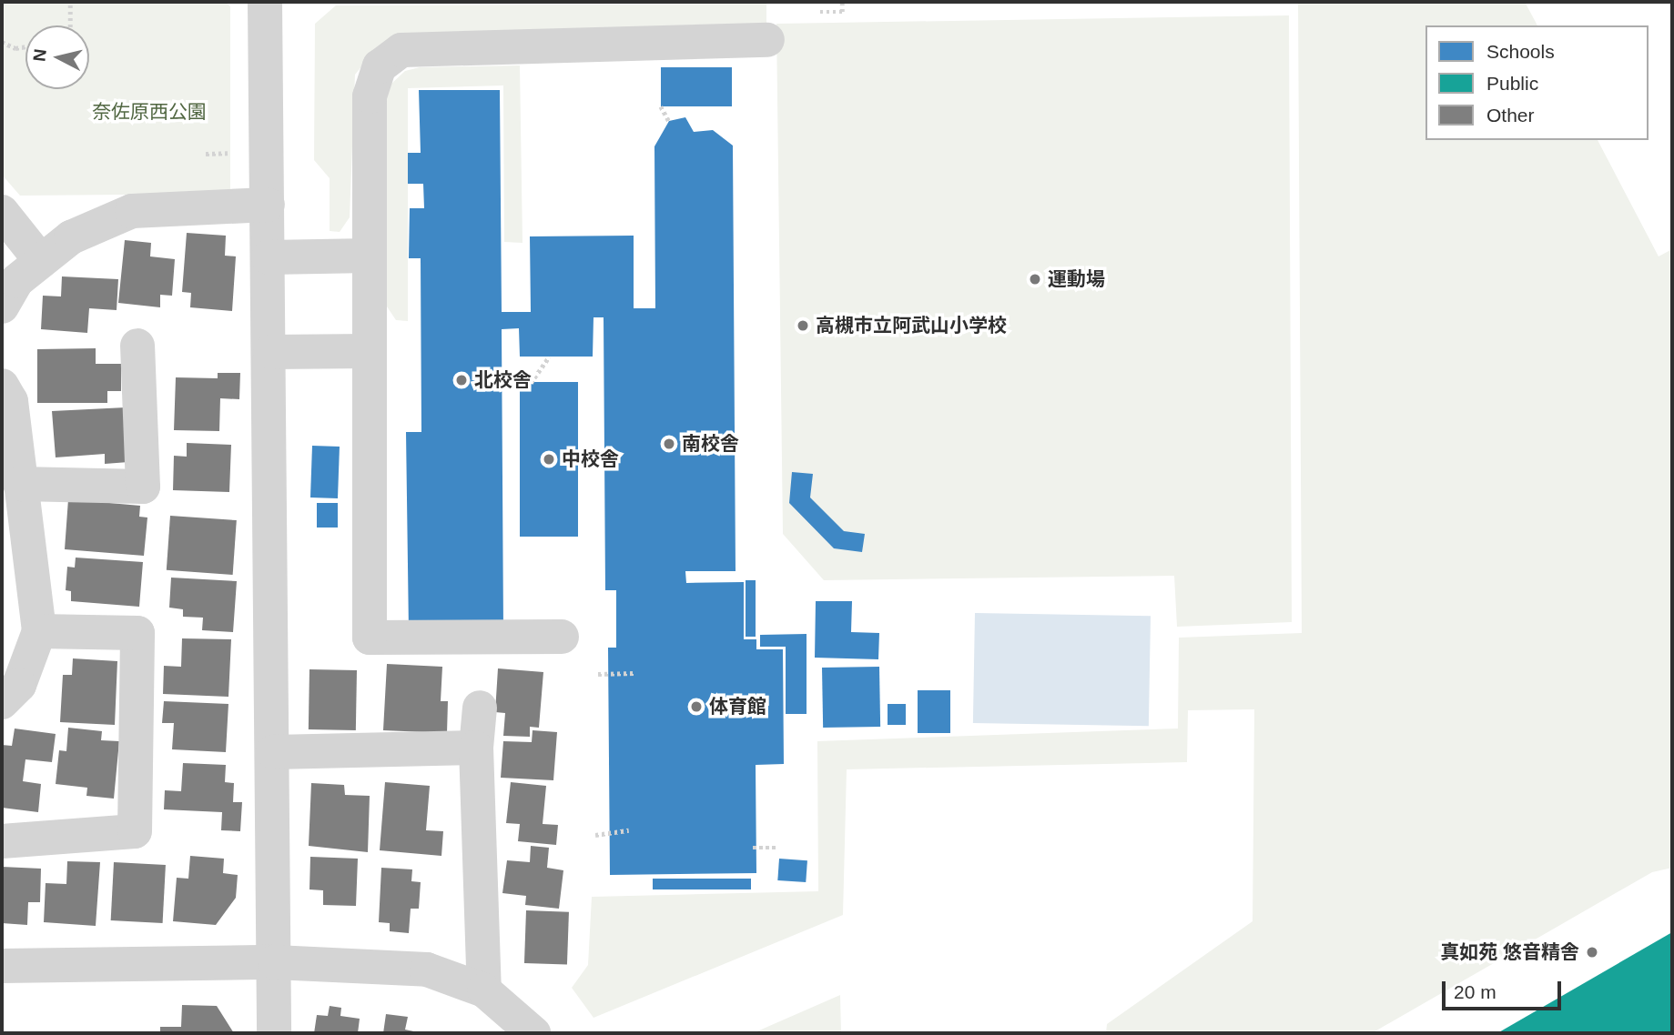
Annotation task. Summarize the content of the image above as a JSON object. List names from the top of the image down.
{
  "parks": ["奈佐原西公園"],
  "places": [
    "運動場",
    "高槻市立阿武山小学校",
    "北校舎",
    "南校舎",
    "中校舎",
    "体育館",
    "真如苑 悠音精舎"
  ],
  "legend": ["Schools", "Public", "Other"],
  "scale_bar": "20 m",
  "north": "left"
}
